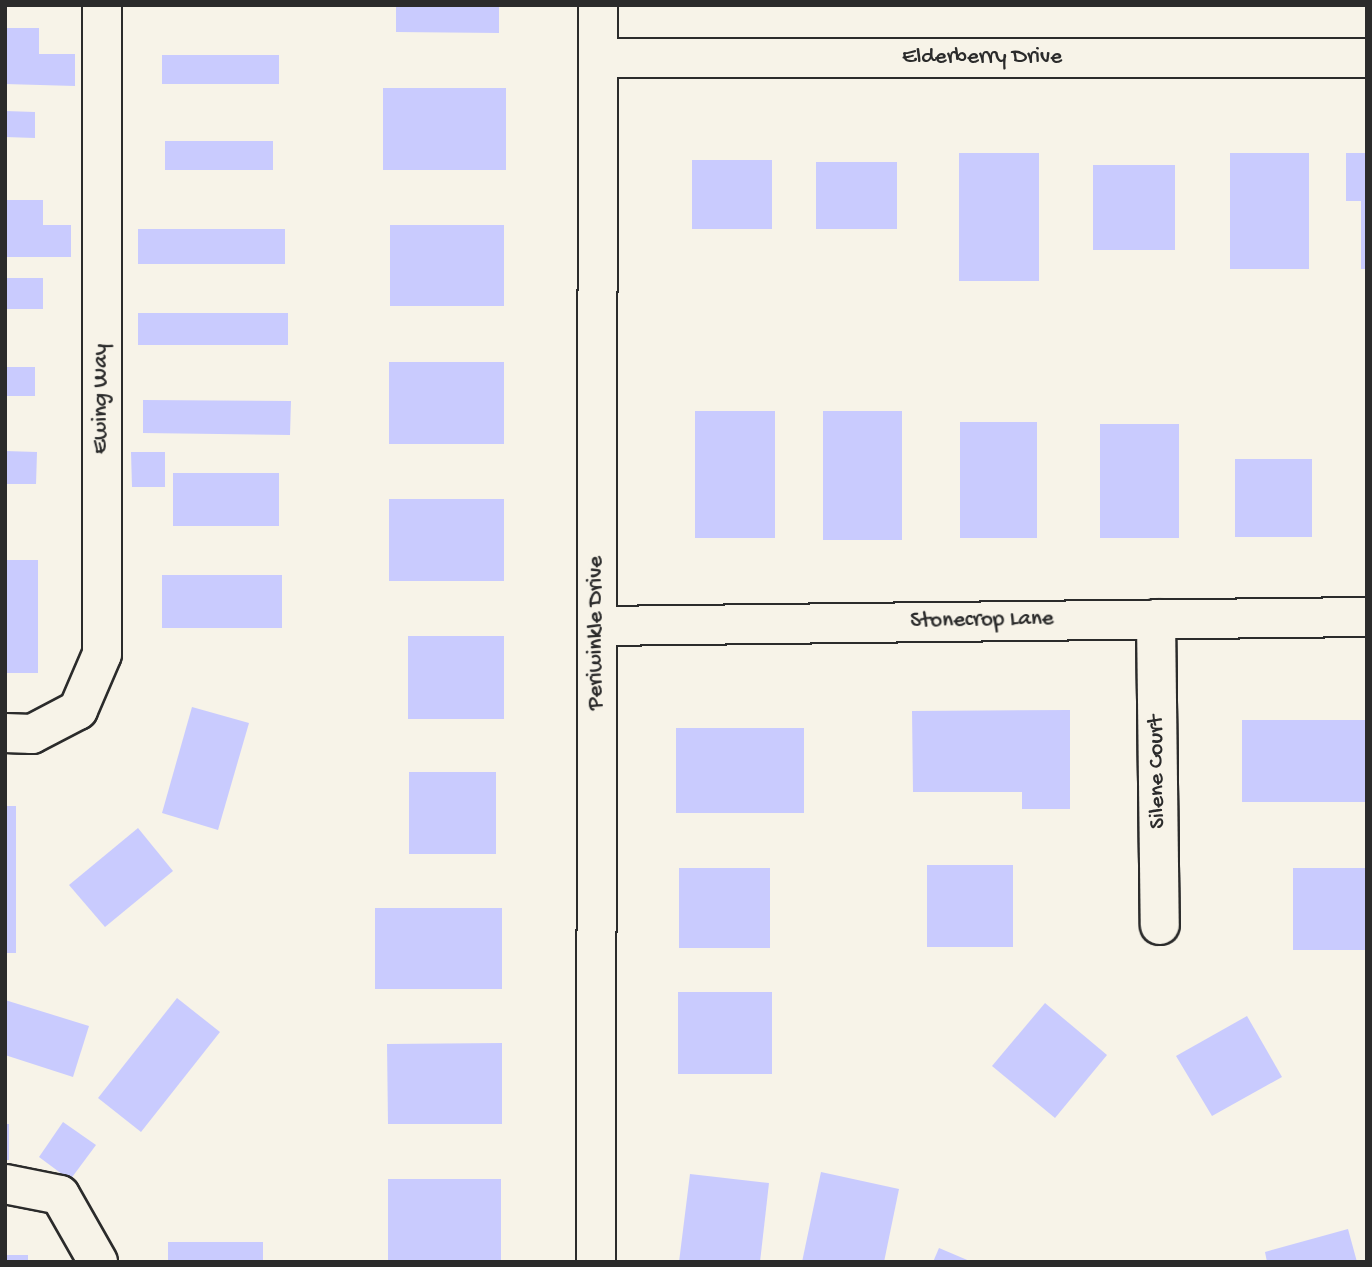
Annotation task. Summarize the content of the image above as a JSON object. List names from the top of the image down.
{
  "streets": {
    "street": [
      "Elderberry Drive",
      "Ewing Way",
      "Stonecrop Lane",
      "Periwinkle Drive",
      "Silene Court"
    ]
  },
  "crossings": [
    ["Elderberry Drive", "Periwinkle Drive"],
    ["Stonecrop Lane", "Periwinkle Drive"],
    ["Stonecrop Lane", "Silene Court"]
  ]
}
